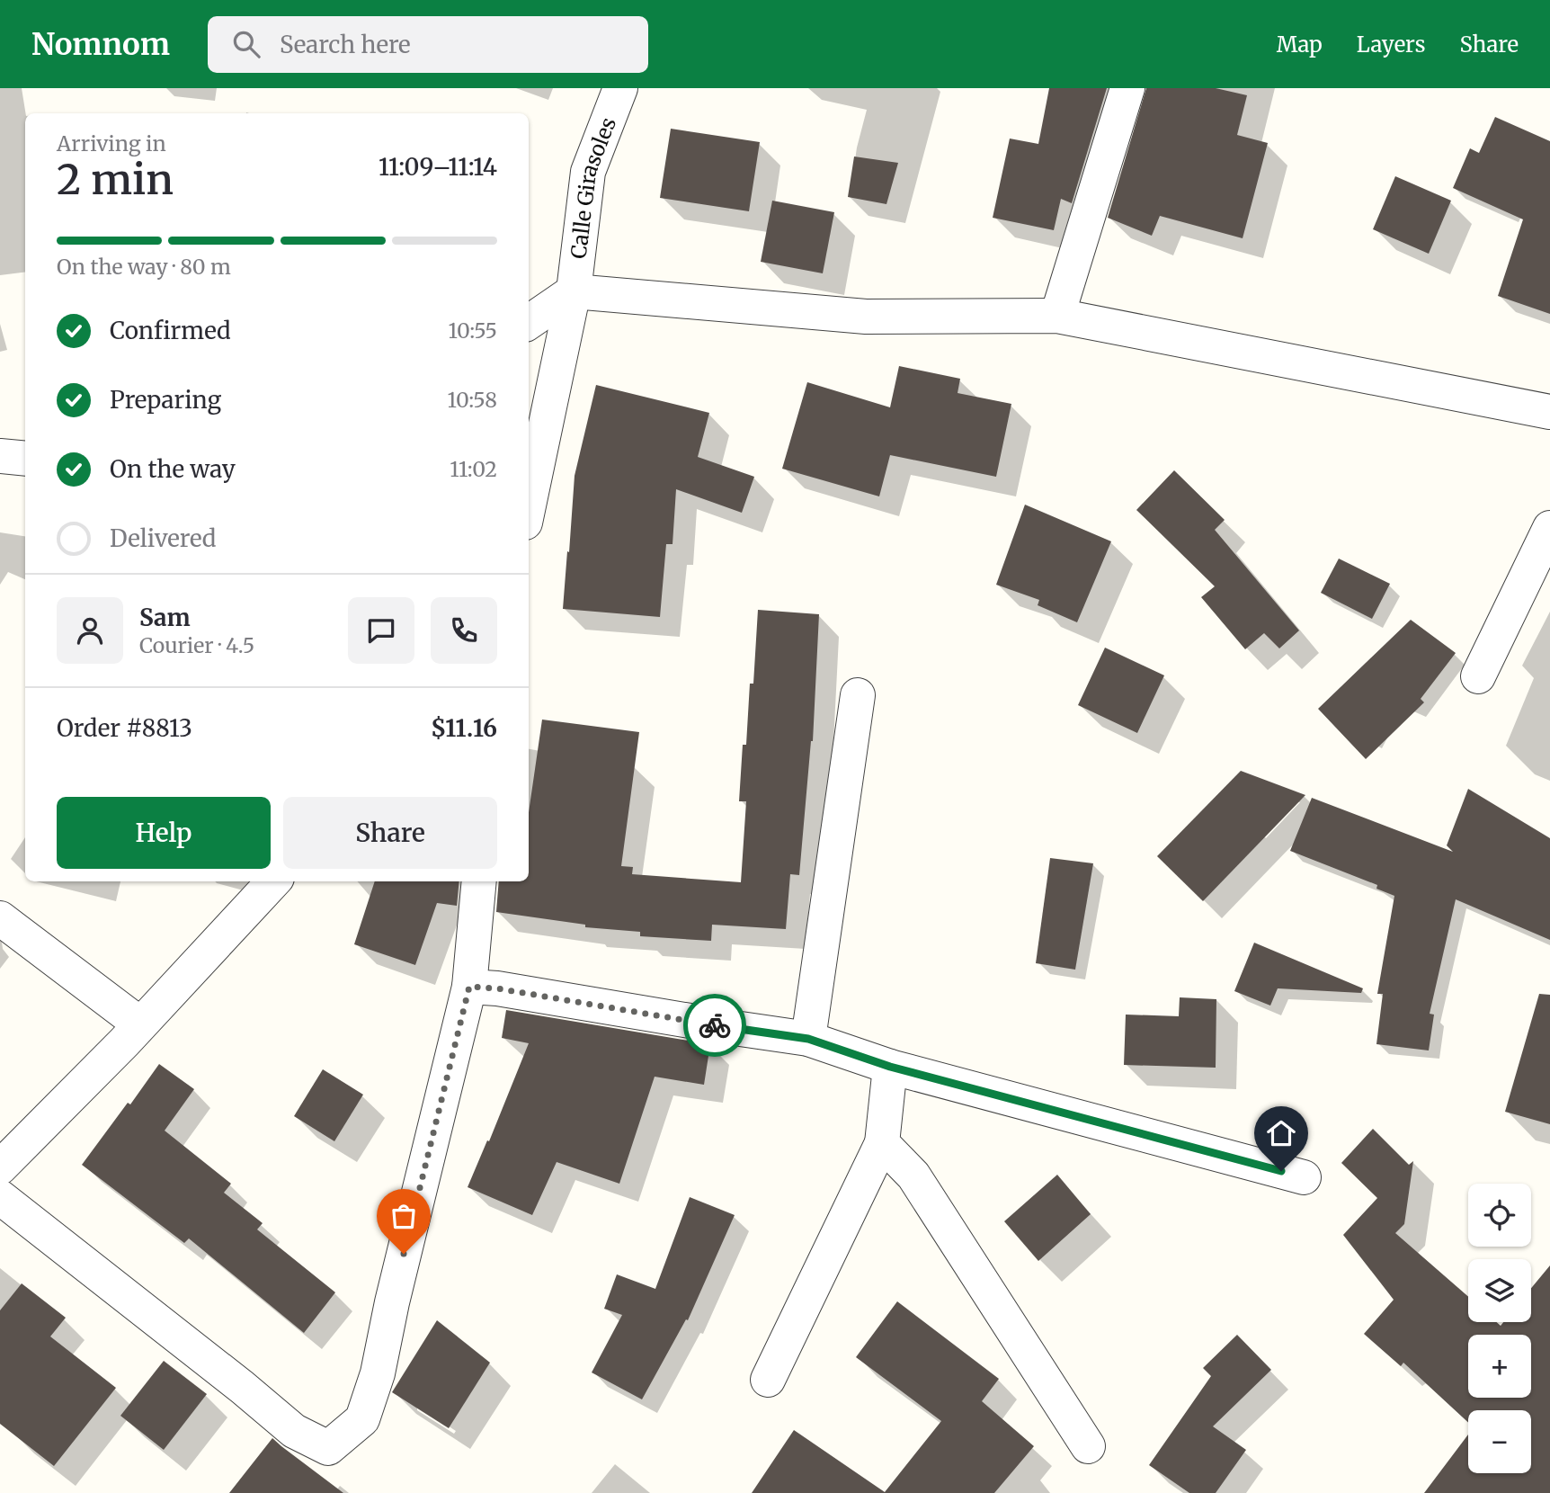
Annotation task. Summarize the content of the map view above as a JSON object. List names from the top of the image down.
{
  "streets": {
    "street": ["Calle Girasoles"]
  },
  "page": {
    "header": "Nomnom",
    "search": "Search here",
    "nav": ["Map", "Layers", "Share"],
    "heading": ["2 min", "Arriving in", "11:09–11:14"],
    "panel": [
      "Sam",
      "Courier · 4.5",
      "Order #8813",
      "$11.16"
    ],
    "bar": "On the way · 80 m",
    "list": [
      ["Confirmed", "10:55"],
      ["Preparing", "10:58"],
      ["On the way", "11:02"],
      "Delivered"
    ],
    "buttons": ["Help", "Share"],
    "map_buttons": ["+", "−"]
  }
}
